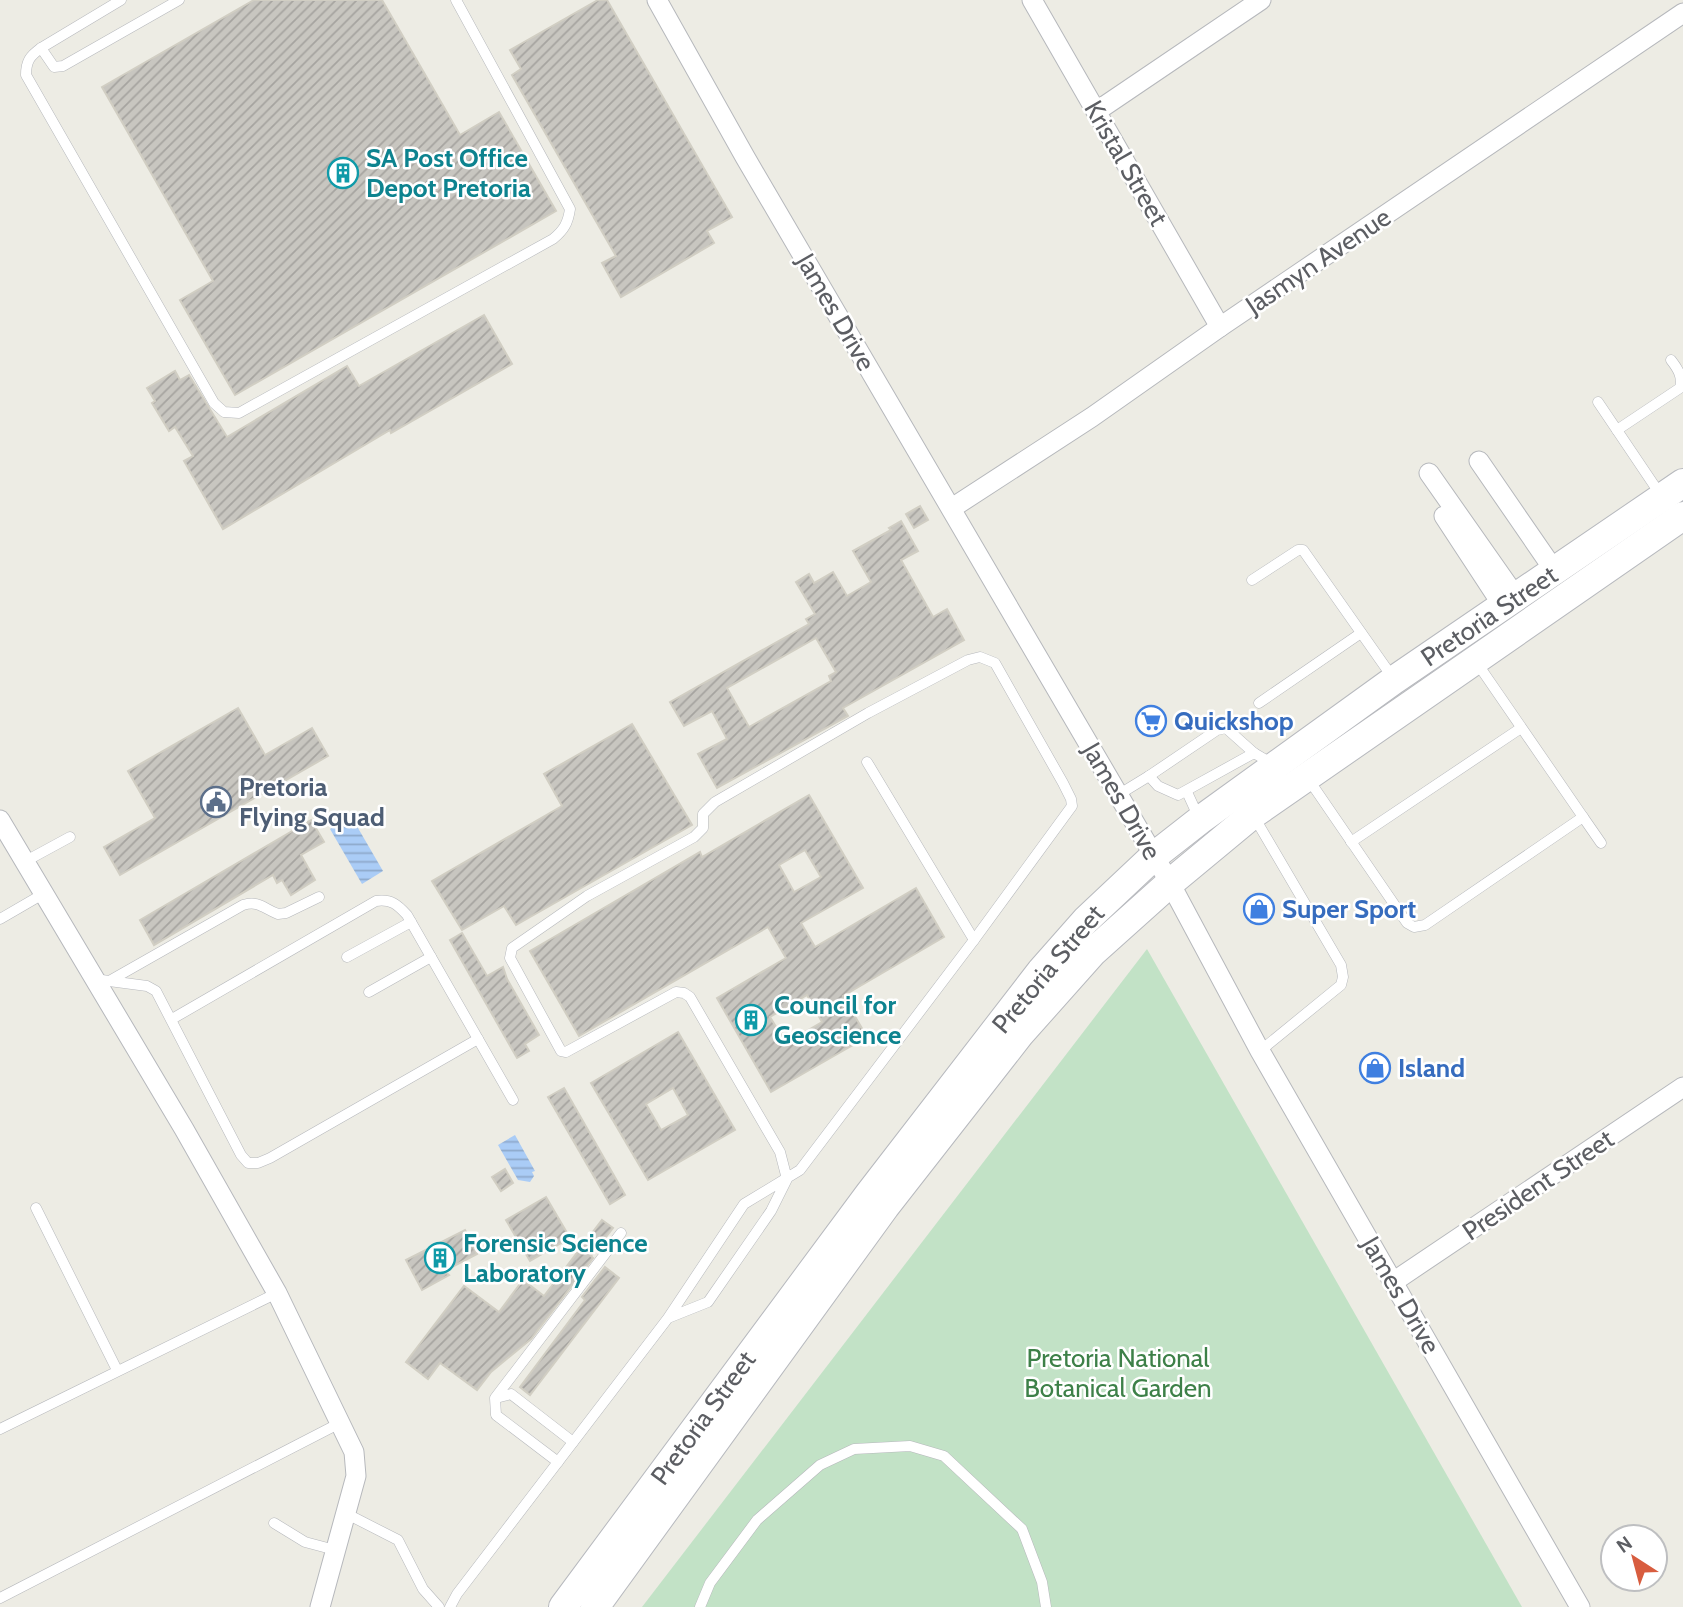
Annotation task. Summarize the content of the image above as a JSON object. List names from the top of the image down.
{
  "streets": {
    "main road": ["Pretoria Street"],
    "street": [
      "Kristal Street",
      "Jasmyn Avenue",
      "James Drive",
      "President Street"
    ]
  },
  "crossings": [
    ["Kristal Street", "Jasmyn Avenue"],
    ["Jasmyn Avenue", "James Drive"],
    ["James Drive", "Pretoria Street"],
    ["James Drive", "President Street"]
  ],
  "parks": ["Pretoria National Botanical Garden"],
  "places": {
    "building": ["SA Post Office Depot Pretoria", "Council for Geoscience", "Forensic Science Laboratory"],
    "supermarket": ["Quickshop"],
    "public building": ["Pretoria Flying Squad"],
    "shop": ["Super Sport", "Island"]
  },
  "north": "top left"
}
